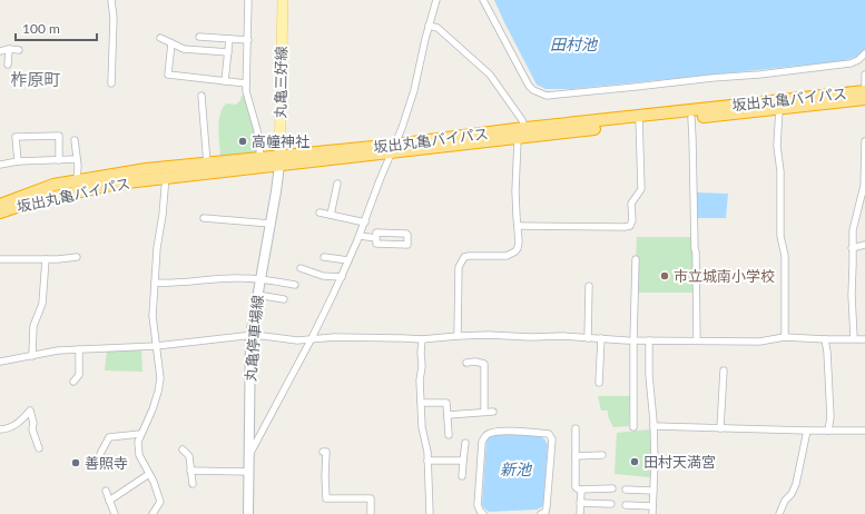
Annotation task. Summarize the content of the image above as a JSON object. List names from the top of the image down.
{
  "streets": {
    "highway": ["坂出丸亀バイパス"],
    "main road": ["丸亀三好線", "丸亀停車場線"]
  },
  "crossings": [
    ["丸亀三好線", "坂出丸亀バイパス"],
    ["丸亀三好線", "丸亀停車場線"],
    ["坂出丸亀バイパス", "丸亀停車場線"]
  ],
  "districts": ["柞原町"],
  "water": ["田村池", "新池"],
  "places": [
    "高幢神社",
    "市立城南小学校",
    "田村天満宮",
    "善照寺"
  ],
  "scale_bar": "100 m"
}
